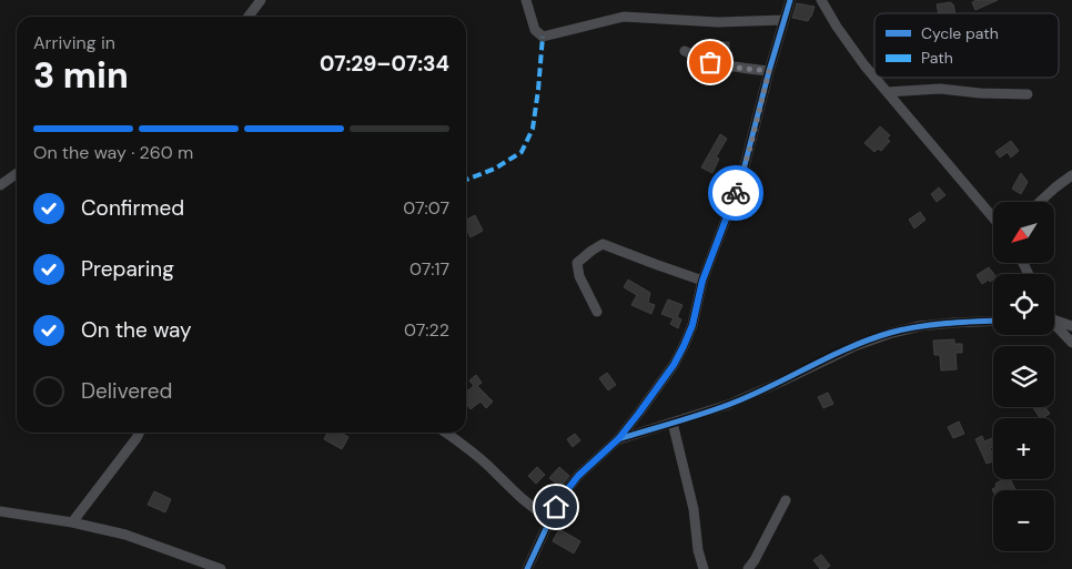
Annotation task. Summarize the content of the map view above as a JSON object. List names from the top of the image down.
{
  "legend": ["Cycle path", "Path"],
  "north": "bottom left",
  "page": {
    "heading": ["3 min", "Arriving in", "07:29–07:34"],
    "bar": "On the way · 260 m",
    "list": [
      ["Confirmed", "07:07"],
      ["Preparing", "07:17"],
      ["On the way", "07:22"],
      "Delivered"
    ],
    "map_buttons": ["+", "−"]
  }
}
